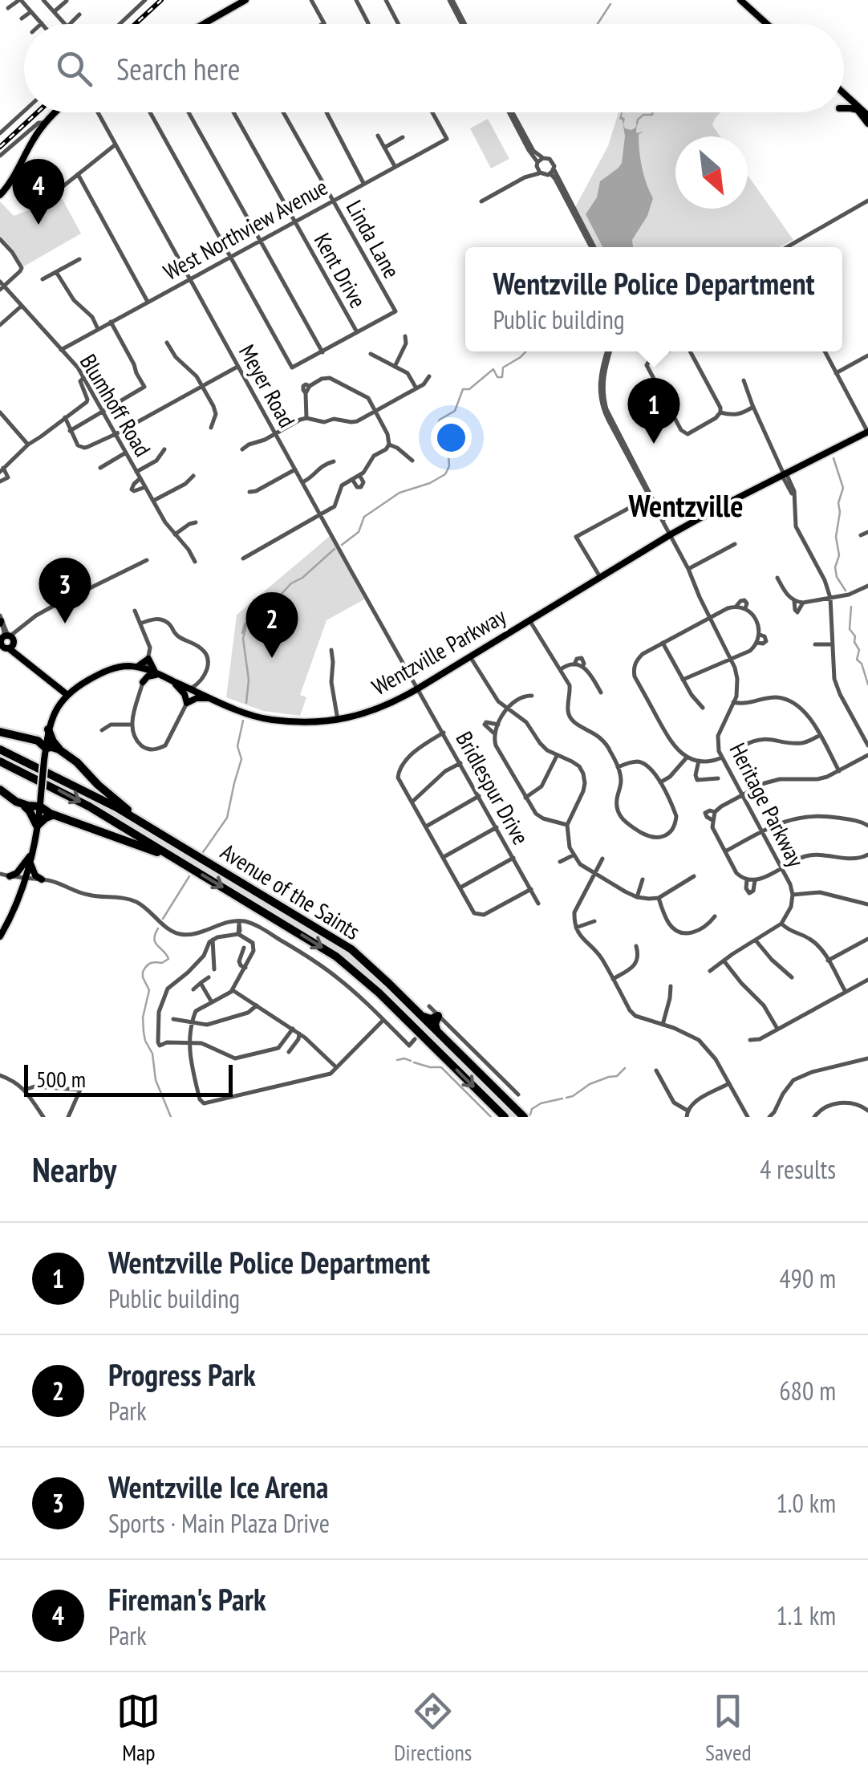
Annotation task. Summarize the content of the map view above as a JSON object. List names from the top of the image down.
{
  "streets": {
    "highway": ["Avenue of the Saints"],
    "main road": ["Wentzville Parkway"],
    "street": [
      "West Northview Avenue",
      "Linda Lane",
      "Kent Drive",
      "Meyer Road",
      "Blumhoff Road",
      "Bridlespur Drive",
      "Heritage Parkway"
    ]
  },
  "crossings": [
    ["West Northview Avenue", "Linda Lane"],
    ["West Northview Avenue", "Kent Drive"],
    ["West Northview Avenue", "Meyer Road"],
    ["West Northview Avenue", "Blumhoff Road"],
    ["Linda Lane", "Kent Drive"],
    ["Meyer Road", "Wentzville Parkway"],
    ["Meyer Road", "Bridlespur Drive"],
    ["Wentzville Parkway", "Bridlespur Drive"],
    ["Wentzville Parkway", "Heritage Parkway"]
  ],
  "districts": ["Wentzville"],
  "scale_bar": "500 m",
  "north": "bottom right",
  "page": {
    "search": "Search here",
    "pins": [
      "4",
      "1",
      "3",
      "2"
    ],
    "popup": ["Wentzville Police Department", "Public building"],
    "scale": "500 m",
    "heading": ["Nearby", "4 results"],
    "list": [
      {
        "mark": "1",
        "name": "Wentzville Police Department",
        "note": "Public building",
        "value": "490 m"
      },
      {
        "mark": "2",
        "name": "Progress Park",
        "note": "Park",
        "value": "680 m"
      },
      {
        "mark": "3",
        "name": "Wentzville Ice Arena",
        "note": "Sports · Main Plaza Drive",
        "value": "1.0 km"
      },
      {
        "mark": "4",
        "name": "Fireman's Park",
        "note": "Park",
        "value": "1.1 km"
      }
    ],
    "nav": ["Map", "Directions", "Saved"]
  }
}
